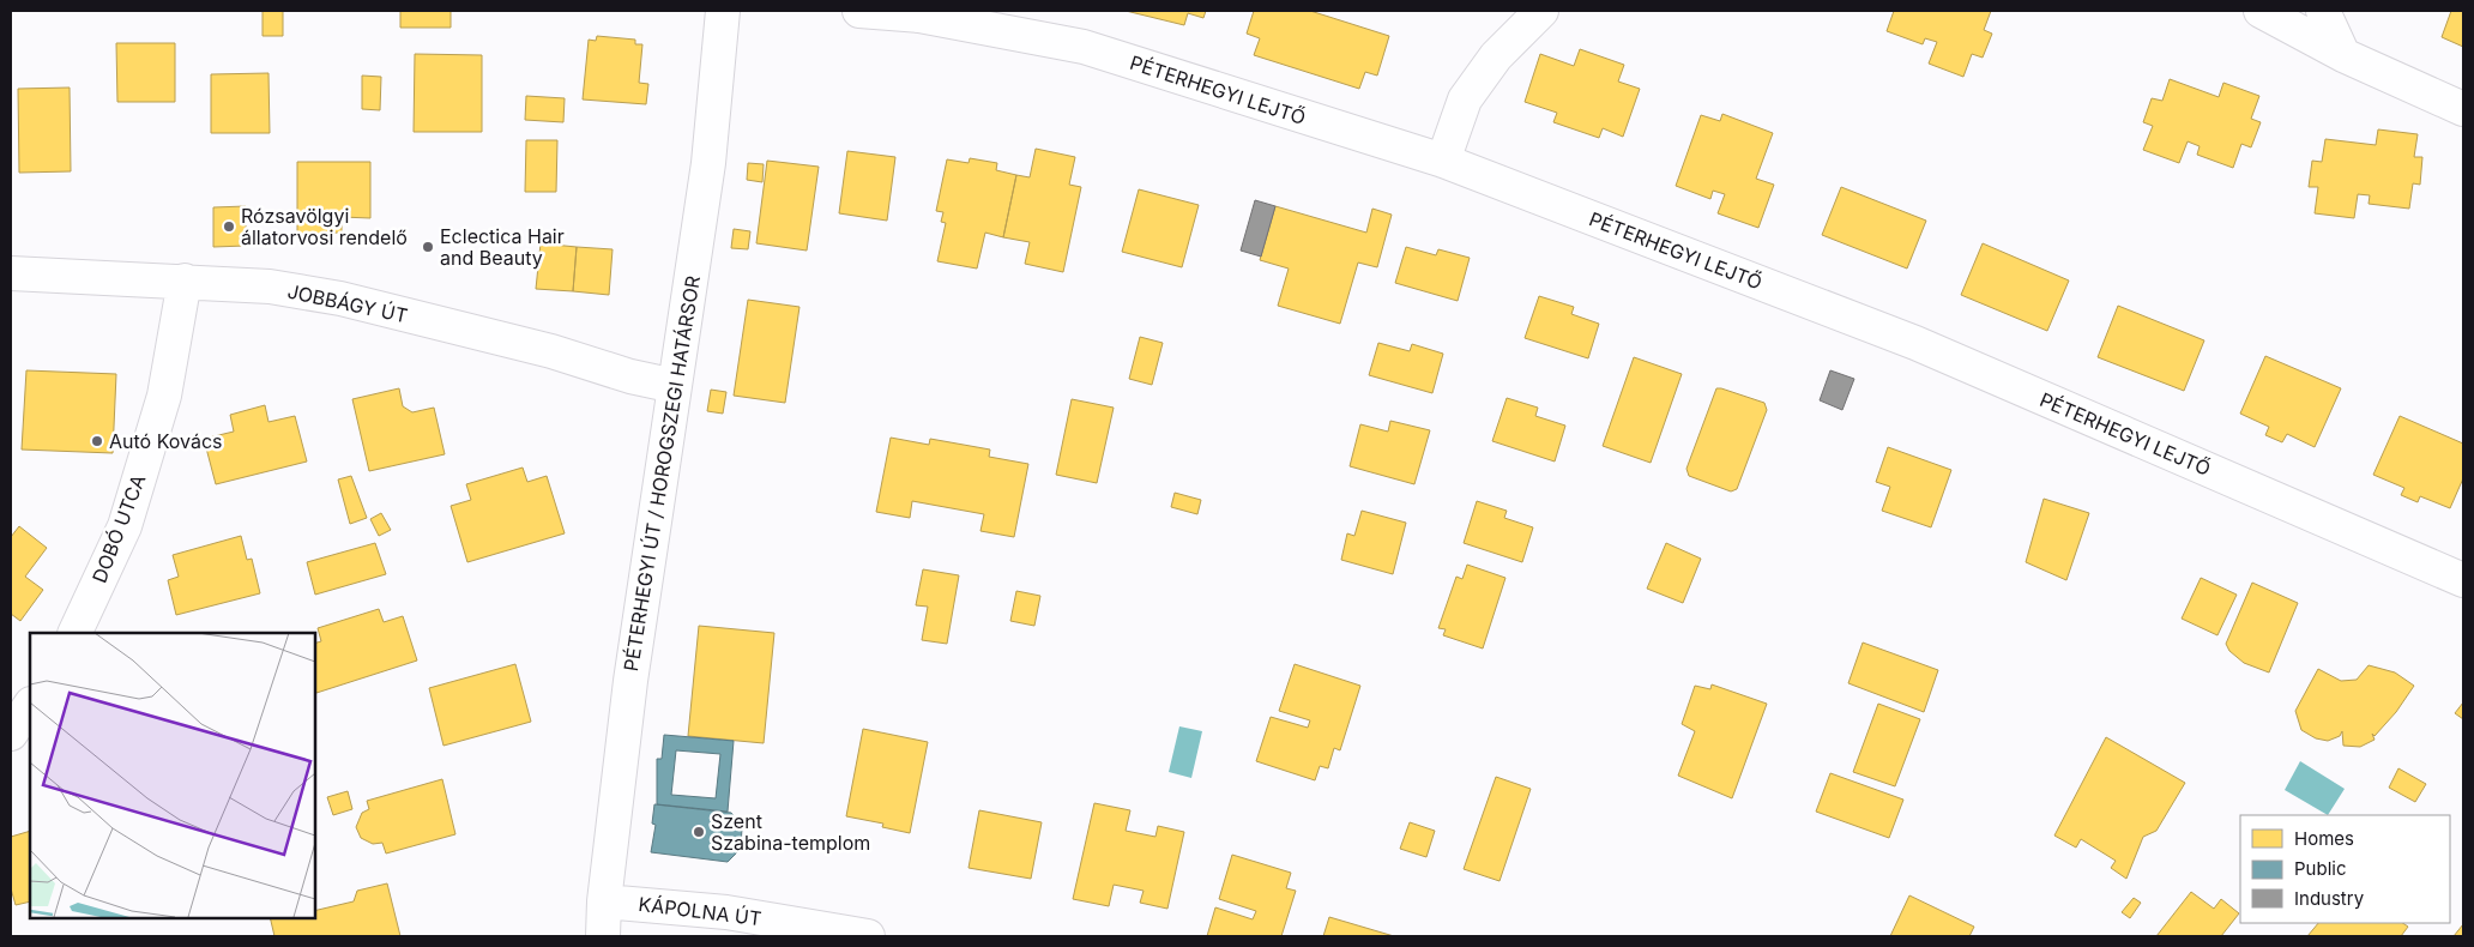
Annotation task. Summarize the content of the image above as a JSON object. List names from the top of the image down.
{
  "streets": {
    "street": [
      "PÉTERHEGYI LEJTŐ",
      "JOBBÁGY ÚT",
      "PÉTERHEGYI ÚT / HOROGSZEGI HATÁRSOR",
      "DOBÓ UTCA",
      "KÁPOLNA ÚT"
    ]
  },
  "crossings": [
    ["JOBBÁGY ÚT", "PÉTERHEGYI ÚT / HOROGSZEGI HATÁRSOR"],
    ["JOBBÁGY ÚT", "DOBÓ UTCA"],
    ["PÉTERHEGYI ÚT / HOROGSZEGI HATÁRSOR", "KÁPOLNA ÚT"]
  ],
  "places": [
    "Rózsavölgyi állatorvosi rendelő",
    "Eclectica Hair and Beauty",
    "Autó Kovács",
    "Szent Szabina-templom"
  ],
  "legend": ["Homes", "Public", "Industry"]
}
